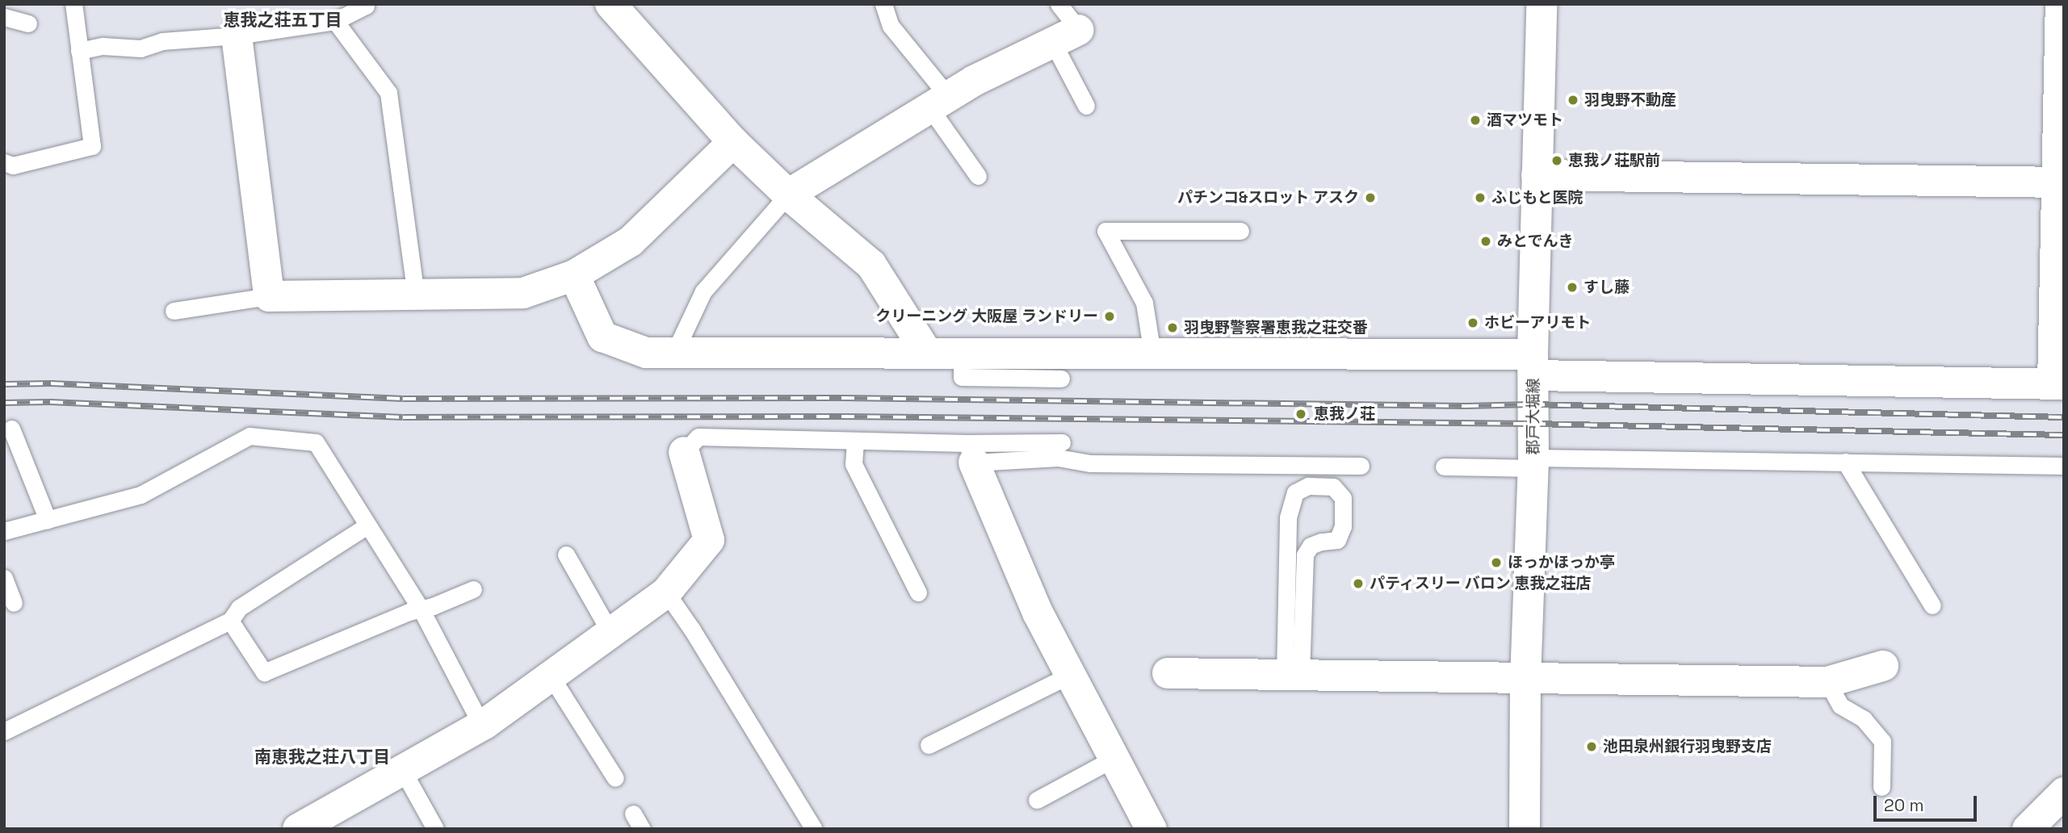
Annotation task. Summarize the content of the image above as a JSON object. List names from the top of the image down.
{
  "streets": {
    "street": ["郡戸大堀線"]
  },
  "districts": ["恵我之荘五丁目", "南恵我之荘八丁目"],
  "places": [
    "羽曳野不動産",
    "酒マツモト",
    "恵我ノ荘駅前",
    "パチンコ&スロット アスク",
    "ふじもと医院",
    "みとでんき",
    "すし藤",
    "クリーニング 大阪屋 ランドリー",
    "ホビーアリモト",
    "羽曳野警察署恵我之荘交番",
    "恵我ノ荘",
    "ほっかほっか亭",
    "パティスリー バロン 恵我之荘店",
    "池田泉州銀行羽曳野支店"
  ],
  "scale_bar": "20 m"
}
